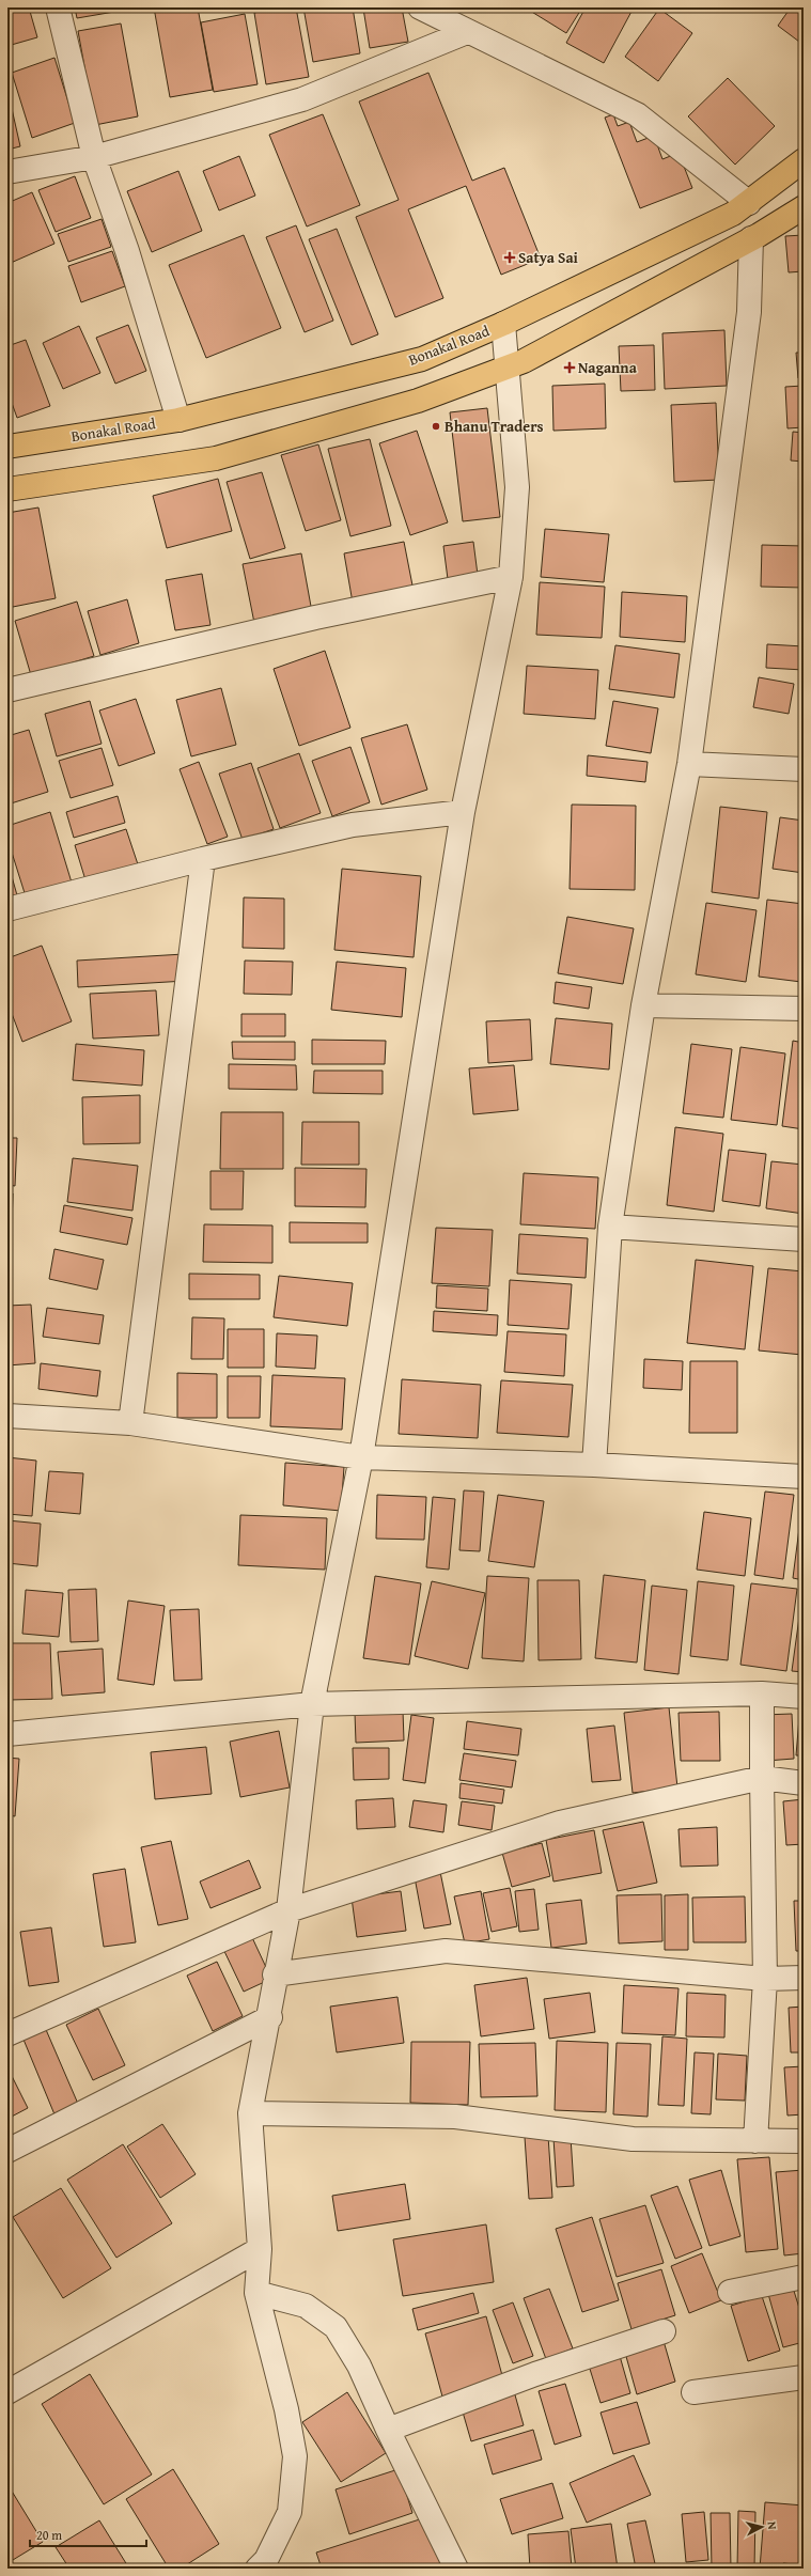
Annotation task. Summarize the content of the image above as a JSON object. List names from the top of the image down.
{
  "streets": {
    "main road": ["Bonakal Road"]
  },
  "places": {
    "health": ["Satya Sai", "Naganna"],
    "other": ["Bhanu Traders"]
  },
  "scale_bar": "20 m",
  "north": "right"
}
